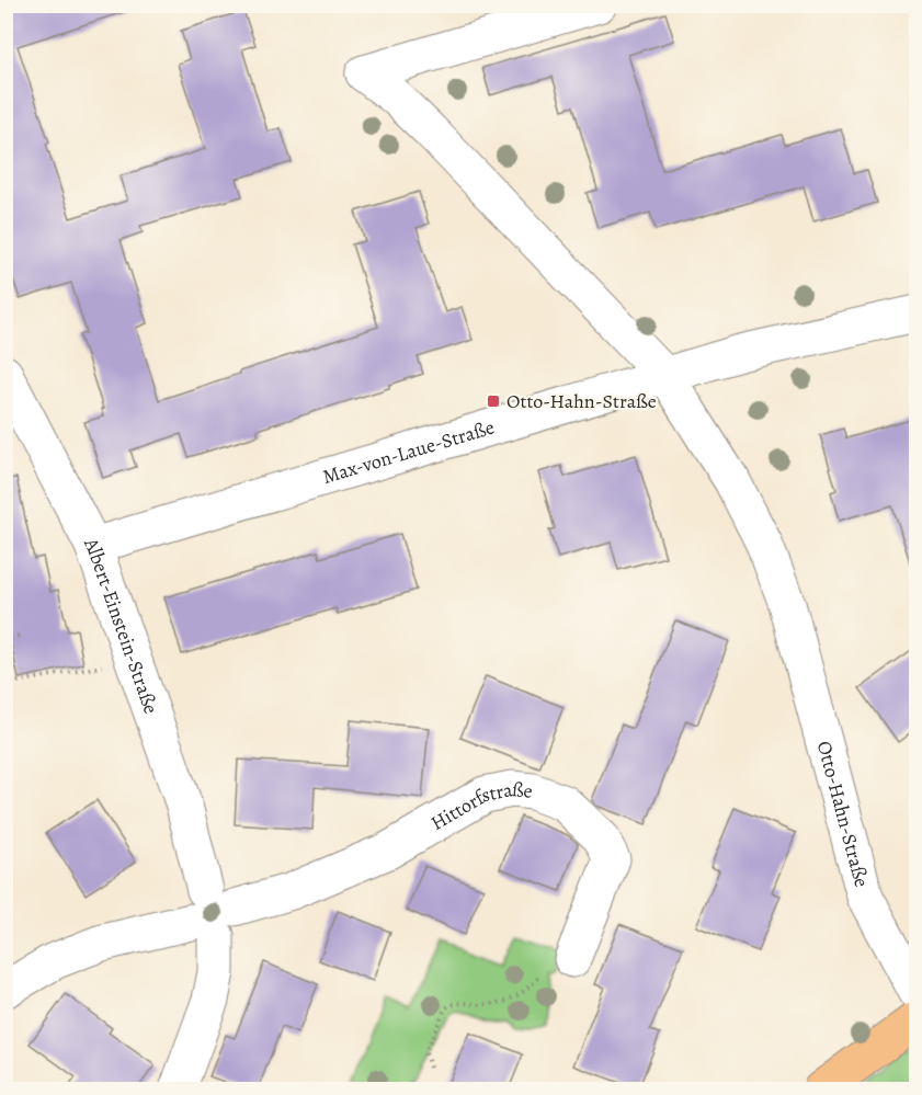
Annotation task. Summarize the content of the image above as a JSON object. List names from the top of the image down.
{
  "streets": {
    "street": [
      "Max-von-Laue-Straße",
      "Albert-Einstein-Straße",
      "Hittorfstraße",
      "Otto-Hahn-Straße"
    ]
  },
  "crossings": [
    ["Max-von-Laue-Straße", "Albert-Einstein-Straße"],
    ["Max-von-Laue-Straße", "Otto-Hahn-Straße"],
    ["Albert-Einstein-Straße", "Hittorfstraße"]
  ],
  "places": {
    "transit": ["Otto-Hahn-Straße"]
  }
}
